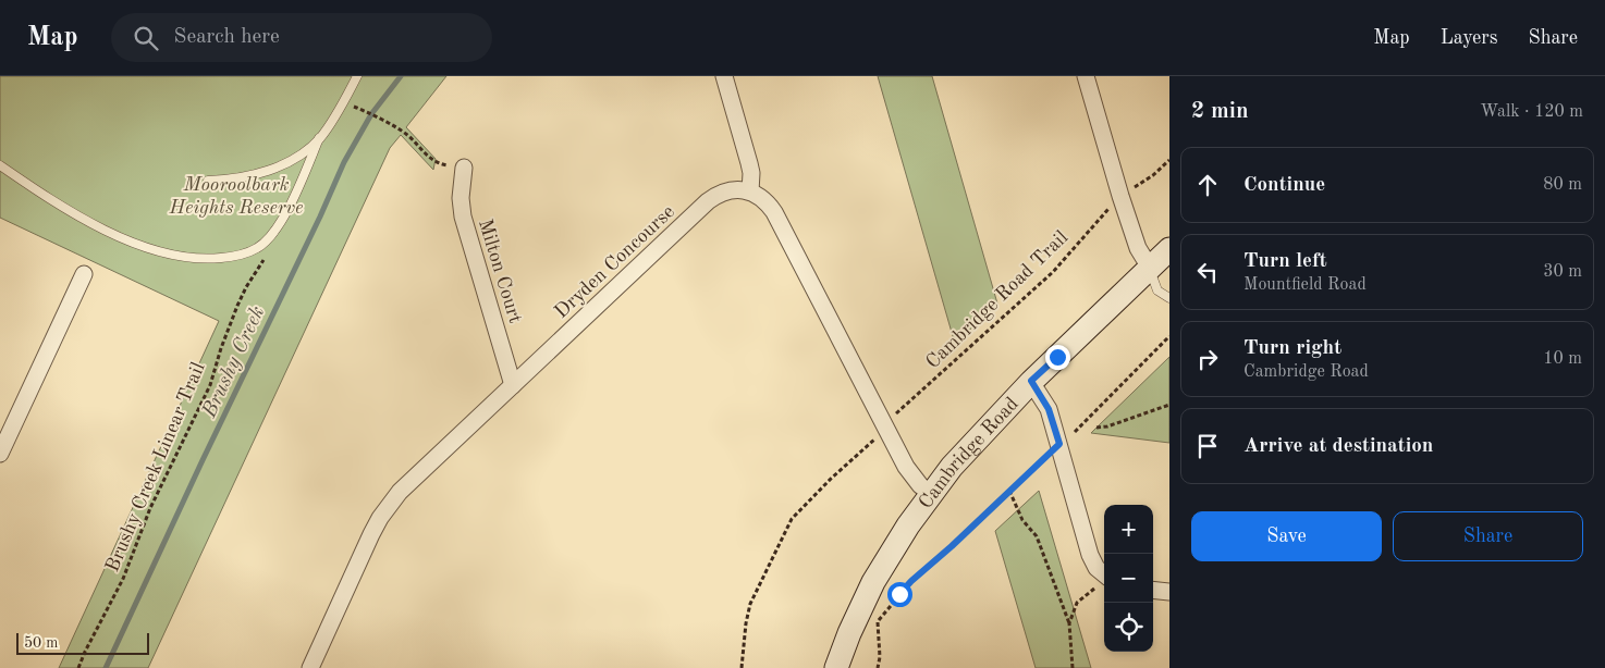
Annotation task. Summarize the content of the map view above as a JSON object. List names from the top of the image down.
{
  "streets": {
    "main road": ["Cambridge Road"],
    "street": ["Dryden Concourse", "Milton Court"],
    "path": ["Cambridge Road Trail", "Brushy Creek Linear Trail"]
  },
  "crossings": [
    ["Dryden Concourse", "Milton Court"]
  ],
  "water": ["Brushy Creek"],
  "parks": ["Mooroolbark Heights Reserve"],
  "scale_bar": "50 m",
  "page": {
    "header": "Map",
    "search": "Search here",
    "nav": ["Map", "Layers", "Share"],
    "heading": ["2 min", "Walk · 120 m"],
    "list": [
      ["Continue", "80 m"],
      ["Turn left", "Mountfield Road", "30 m"],
      ["Turn right", "Cambridge Road", "10 m"],
      "Arrive at destination"
    ],
    "buttons": ["Save", "Share"],
    "map_buttons": ["+", "−"],
    "scale": "50 m"
  }
}
